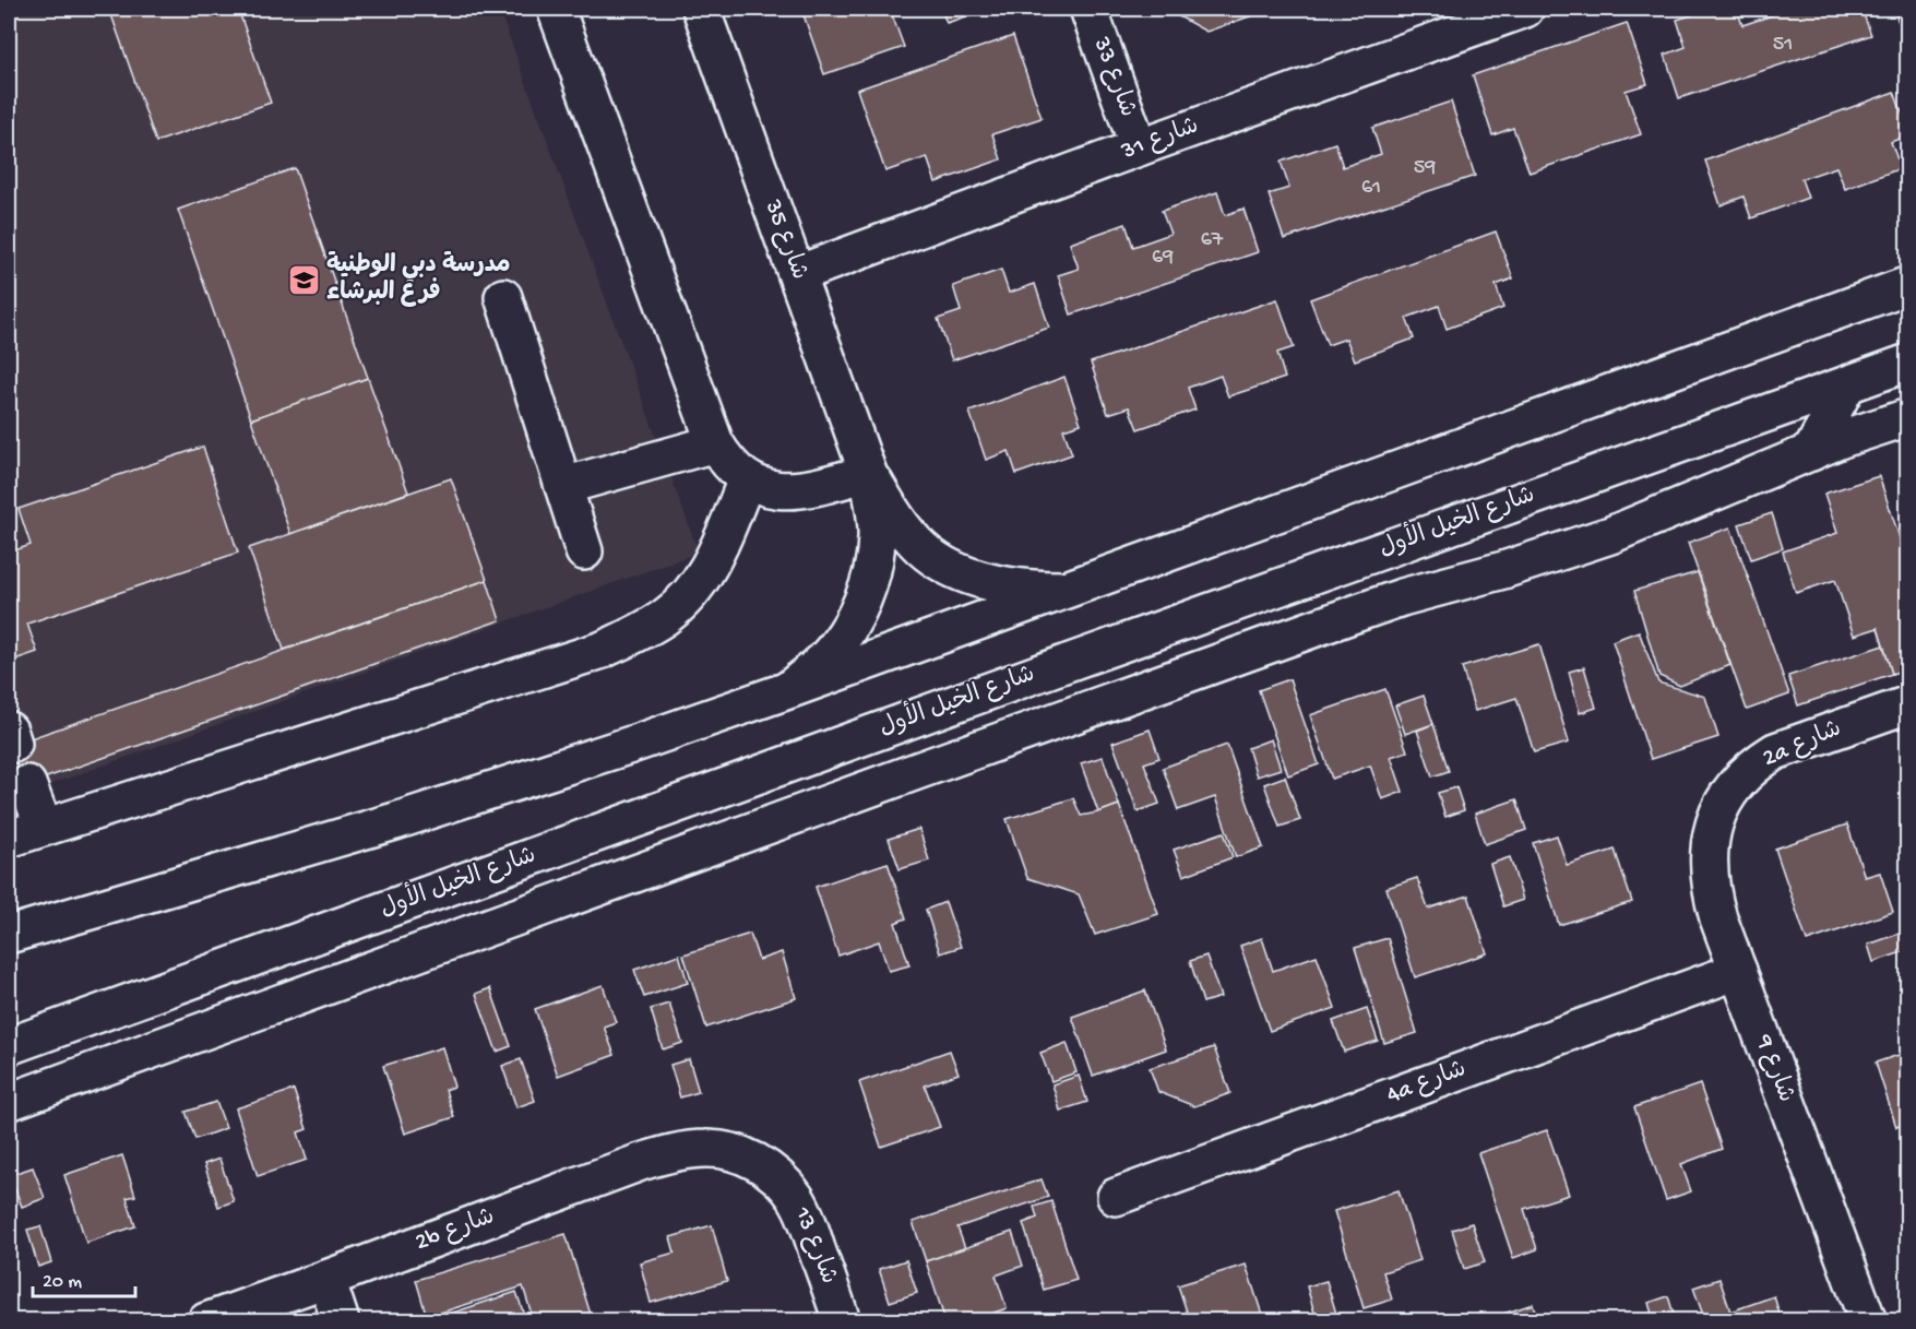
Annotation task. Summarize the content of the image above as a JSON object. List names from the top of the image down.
{
  "streets": {
    "street": [
      "شارع 33",
      "شارع 31",
      "شارع 35",
      "شارع الخيل الأول",
      "2a شارع",
      "شارع 9",
      "4a شارع",
      "2b شارع",
      "شارع 13"
    ]
  },
  "crossings": [
    ["شارع 33", "شارع 31"],
    ["شارع 31", "شارع 35"],
    ["2a شارع", "شارع 9"],
    ["شارع 9", "4a شارع"],
    ["2b شارع", "شارع 13"]
  ],
  "places": {
    "school or university": ["مدرسة دبي الوطنية فرع البرشاء"]
  },
  "house_numbers": [
    "51",
    "59",
    "61",
    "67",
    "69"
  ],
  "scale_bar": "20 m"
}
